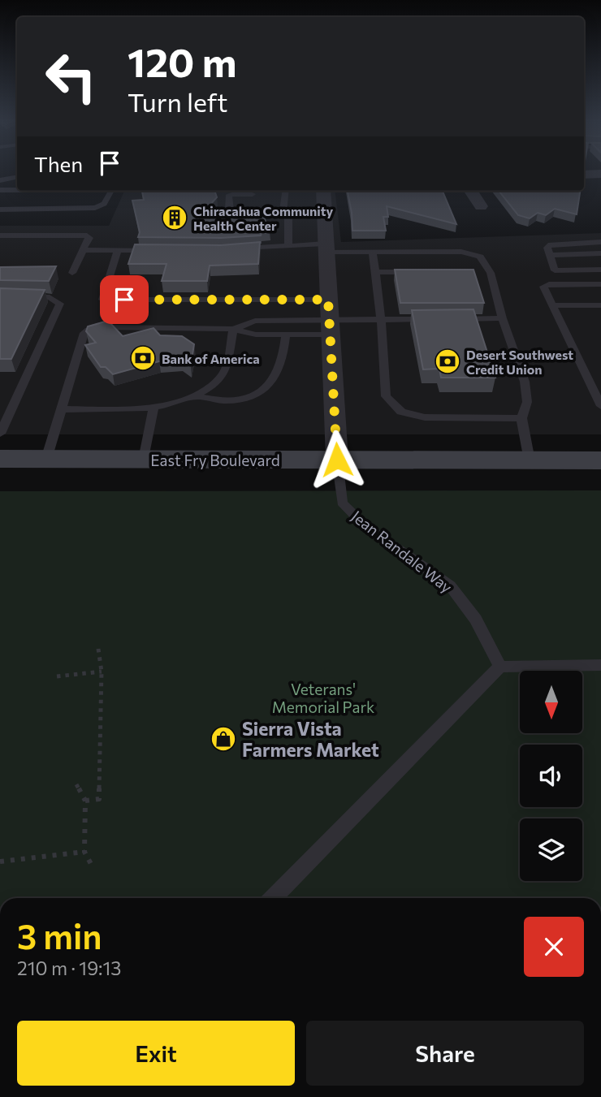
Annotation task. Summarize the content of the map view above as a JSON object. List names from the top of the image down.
{
  "streets": {
    "main road": ["East Fry Boulevard"],
    "lane": ["Jean Randale Way"]
  },
  "crossings": [
    ["East Fry Boulevard", "Jean Randale Way"]
  ],
  "parks": ["Veterans' Memorial Park"],
  "places": {
    "building": ["Chiracahua Community Health Center"],
    "bank": ["Bank of America", "Desert Southwest Credit Union"],
    "shop": ["Sierra Vista Farmers Market"]
  },
  "north": "bottom",
  "page": {
    "turn": ["120 m", "Turn left"],
    "then": "Then",
    "heading": ["3 min", "210 m · 19:13"],
    "buttons": ["Exit", "Share"]
  }
}
